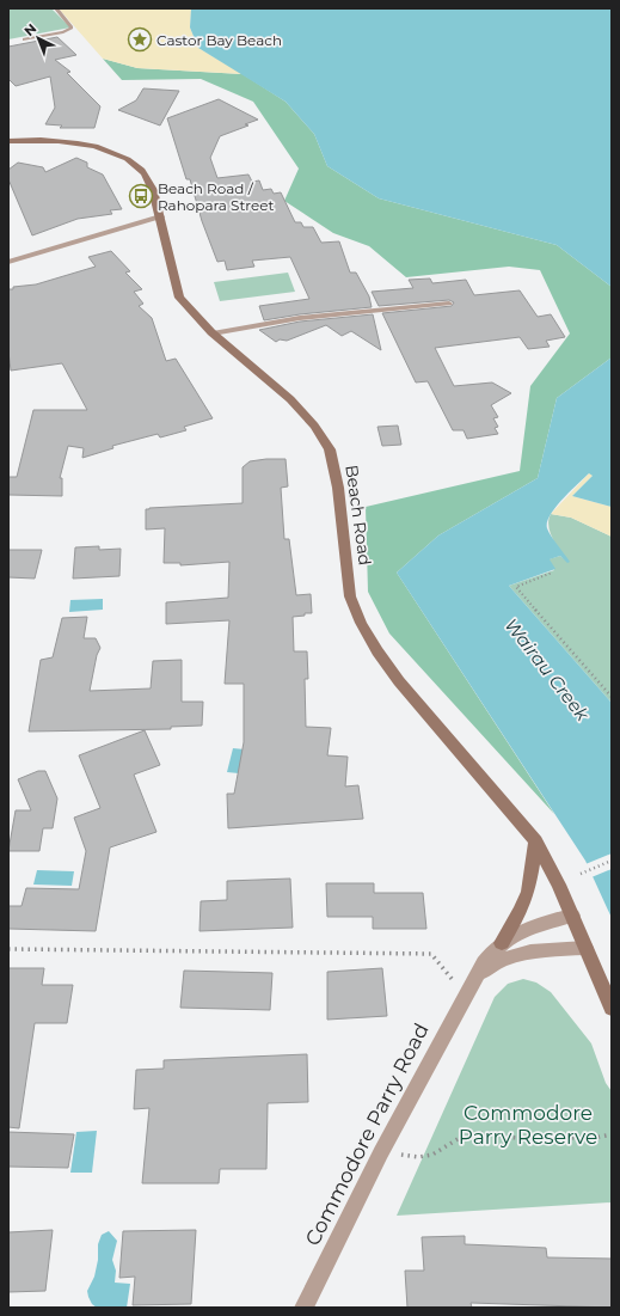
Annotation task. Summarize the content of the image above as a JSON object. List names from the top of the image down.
{
  "streets": {
    "main road": ["Beach Road"],
    "street": ["Commodore Parry Road"]
  },
  "crossings": [
    ["Beach Road", "Commodore Parry Road"]
  ],
  "water": ["Wairau Creek"],
  "parks": ["Commodore Parry Reserve"],
  "places": {
    "place": ["Castor Bay Beach"],
    "bus stop": ["Beach Road / Rahopara Street"]
  },
  "north": "top left"
}
